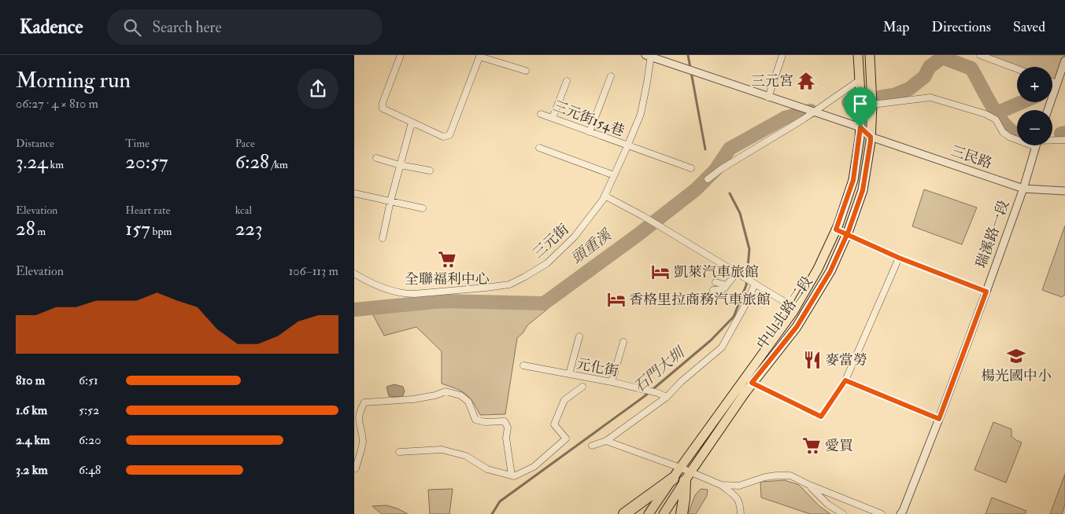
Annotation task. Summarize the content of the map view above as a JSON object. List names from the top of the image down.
{
  "streets": {
    "main road": ["中山北路二段"],
    "street": [
      "三元街154巷",
      "三民路",
      "瑞溪路一段",
      "三元街",
      "元化街"
    ]
  },
  "crossings": [
    ["三元街154巷", "三元街"],
    ["三民路", "瑞溪路一段"],
    ["三民路", "中山北路二段"]
  ],
  "water": ["頭重溪", "石門大圳"],
  "places": {
    "temple": ["三元宮"],
    "supermarket": ["全聯福利中心", "愛買"],
    "hotel": ["凱萊汽車旅館", "香格里拉商務汽車旅館"],
    "school or university": ["楊光國中小"],
    "restaurant": ["麥當勞"]
  },
  "page": {
    "header": "Kadence",
    "search": "Search here",
    "nav": ["Map", "Directions", "Saved"],
    "heading": ["Morning run", "06:27 · 4 × 810 m"],
    "map_buttons": ["+", "−"],
    "stats": [
      ["Distance", "3.24 km"],
      ["Time", "20:57"],
      ["Pace", "6:28 /km"],
      ["Elevation", "28 m"],
      ["Heart rate", "157 bpm"],
      ["kcal", "223"]
    ],
    "chart": ["Elevation", "106–113 m"],
    "list": [
      {
        "name": "810 m",
        "note": "6:51"
      },
      {
        "name": "1.6 km",
        "note": "5:52"
      },
      {
        "name": "2.4 km",
        "note": "6:20"
      },
      {
        "name": "3.2 km",
        "note": "6:48"
      }
    ]
  }
}
